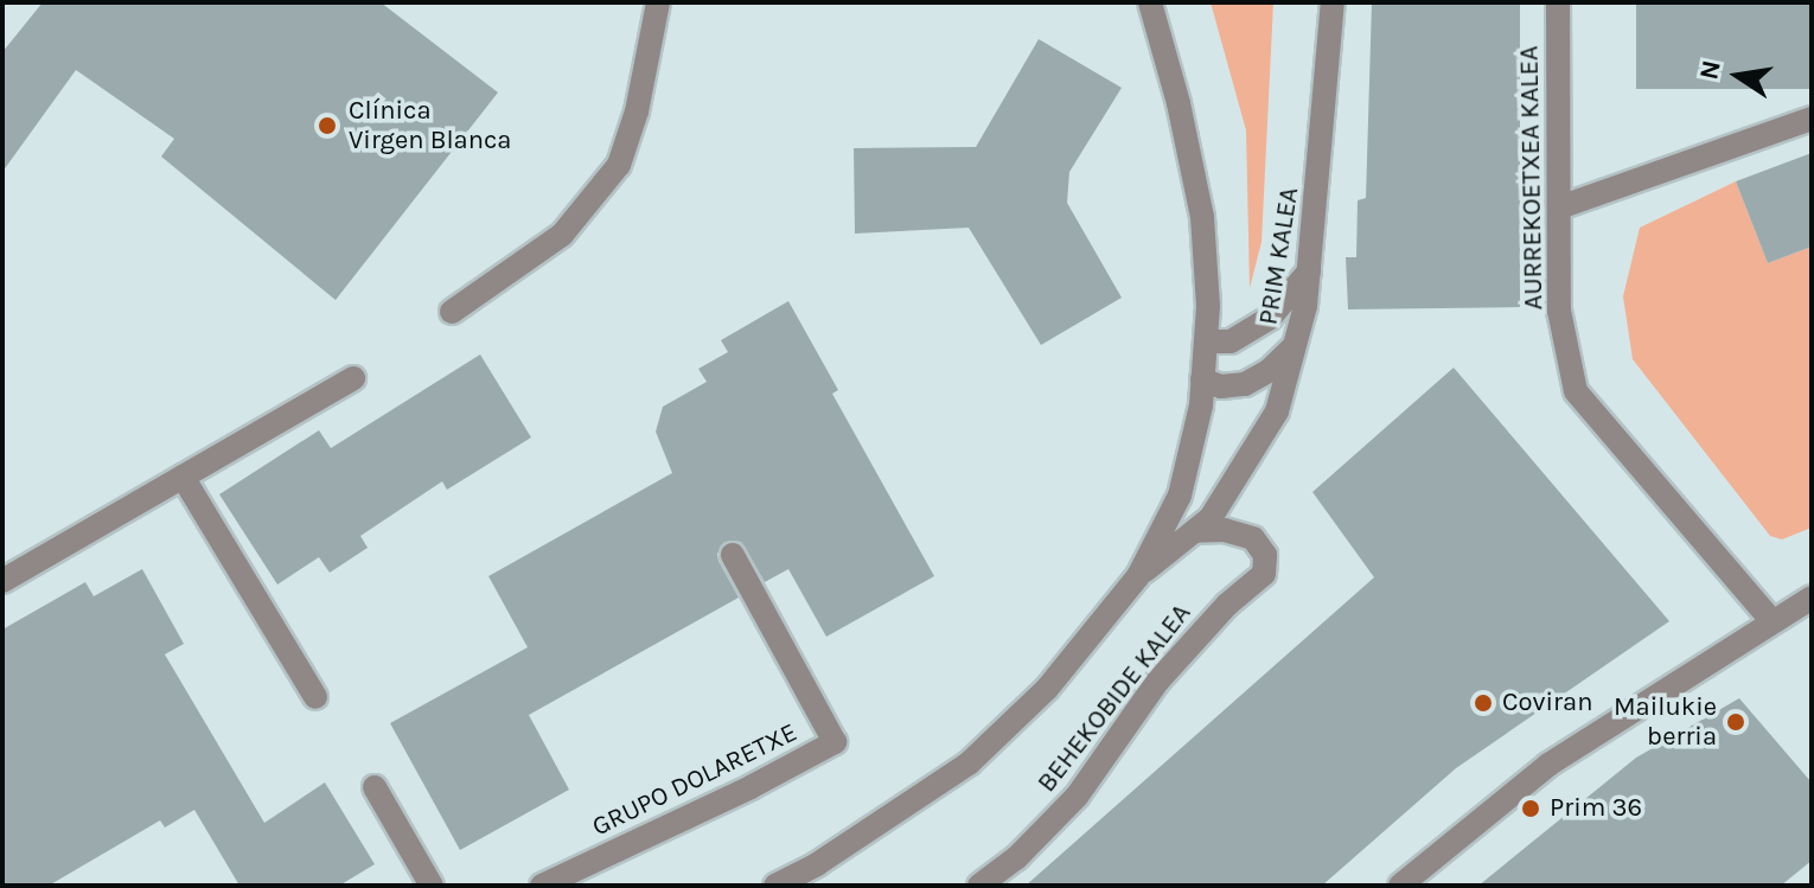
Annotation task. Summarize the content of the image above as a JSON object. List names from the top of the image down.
{
  "streets": {
    "street": [
      "AURREKOETXEA KALEA",
      "PRIM KALEA",
      "BEHEKOBIDE KALEA",
      "GRUPO DOLARETXE"
    ]
  },
  "crossings": [
    ["PRIM KALEA", "BEHEKOBIDE KALEA"]
  ],
  "places": [
    "Clínica Virgen Blanca",
    "Coviran",
    "Mailukie berria",
    "Prim 36"
  ],
  "north": "left"
}
